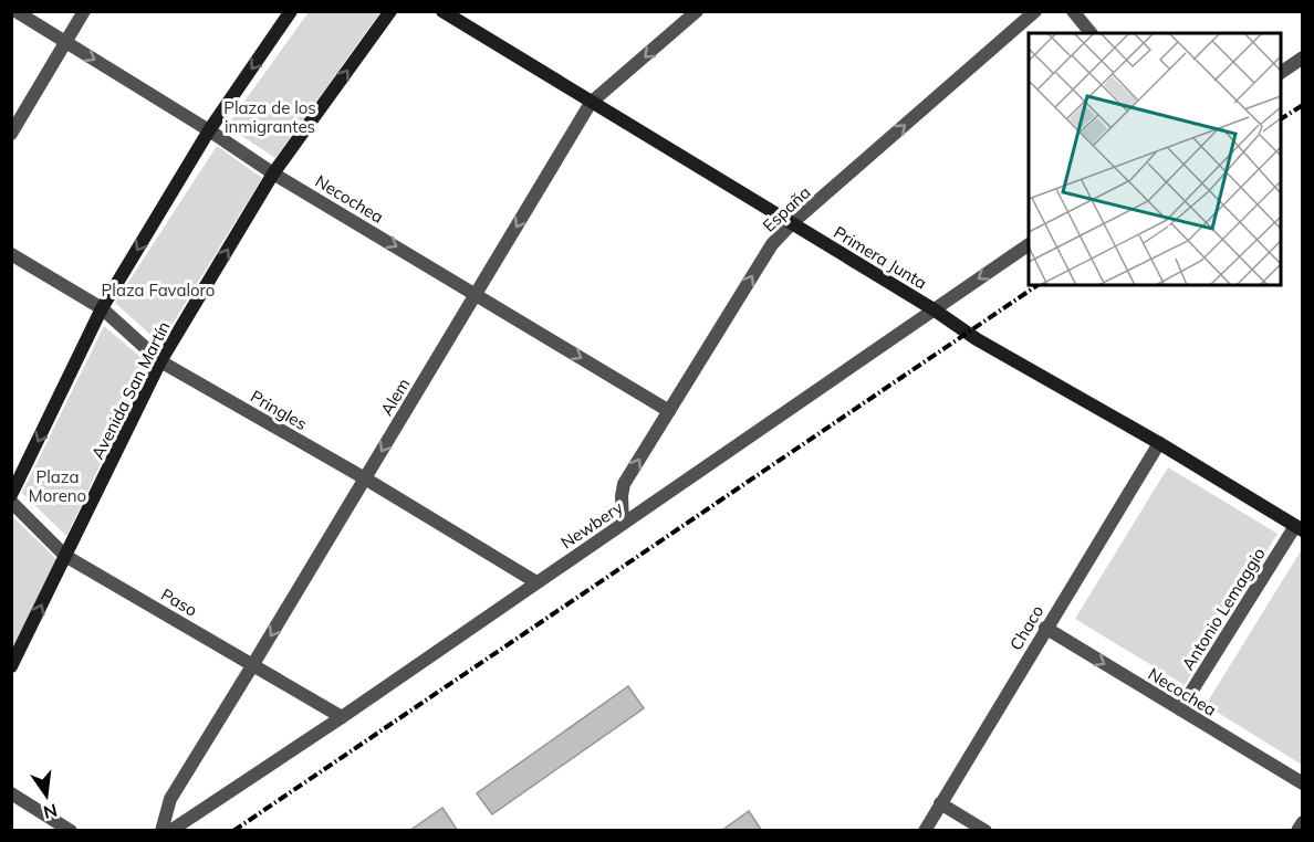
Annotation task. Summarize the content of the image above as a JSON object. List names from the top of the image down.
{
  "streets": {
    "main road": ["Primera Junta", "Avenida San Martín"],
    "street": [
      "Necochea",
      "España",
      "Alem",
      "Pringles",
      "Newbery",
      "Paso",
      "Antonio Lemaggio",
      "Chaco"
    ]
  },
  "crossings": [
    ["Necochea", "España"],
    ["Necochea", "Avenida San Martín"],
    ["Necochea", "Alem"],
    ["Necochea", "Antonio Lemaggio"],
    ["Necochea", "Chaco"],
    ["España", "Primera Junta"],
    ["España", "Newbery"],
    ["Primera Junta", "Alem"],
    ["Primera Junta", "Newbery"],
    ["Primera Junta", "Antonio Lemaggio"],
    ["Primera Junta", "Chaco"],
    ["Avenida San Martín", "Pringles"],
    ["Avenida San Martín", "Paso"],
    ["Alem", "Pringles"],
    ["Alem", "Paso"],
    ["Pringles", "Newbery"],
    ["Newbery", "Paso"]
  ],
  "one_way": ["Necochea", "España", "Alem"],
  "parks": ["Plaza de los inmigrantes", "Plaza Favaloro", "Plaza Moreno"],
  "north": "bottom"
}
